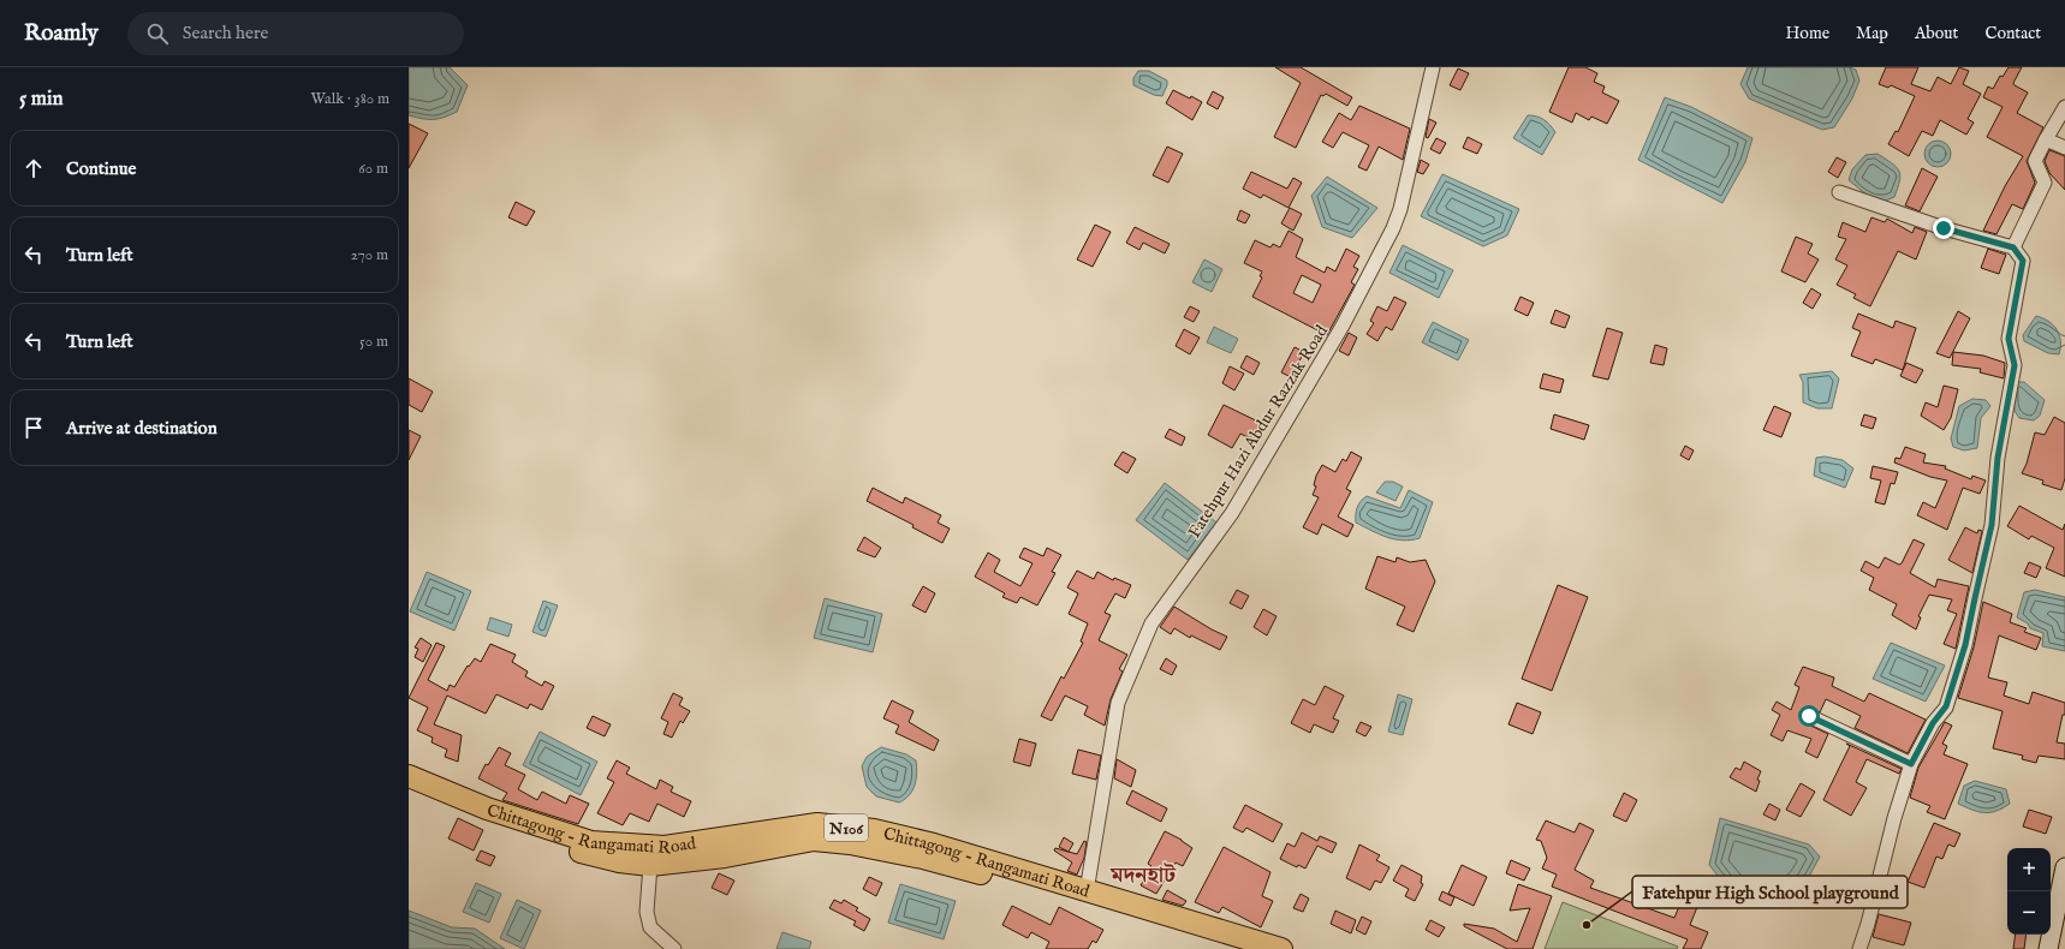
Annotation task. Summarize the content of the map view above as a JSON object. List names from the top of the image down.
{
  "streets": {
    "highway": ["Chittagong - Rangamati Road", "N106"],
    "street": ["Fatehpur Hazi Abdur Razzak Road"]
  },
  "crossings": [
    ["Fatehpur Hazi Abdur Razzak Road", "Chittagong - Rangamati Road"]
  ],
  "districts": ["মদনহাট"],
  "places": ["Fatehpur High School playground"],
  "page": {
    "header": "Roamly",
    "search": "Search here",
    "nav": [
      "Home",
      "Map",
      "About",
      "Contact"
    ],
    "heading": ["5 min", "Walk · 380 m"],
    "list": [
      ["Continue", "60 m"],
      ["Turn left", "270 m"],
      ["Turn left", "50 m"],
      "Arrive at destination"
    ],
    "map_buttons": ["+", "−"]
  }
}
